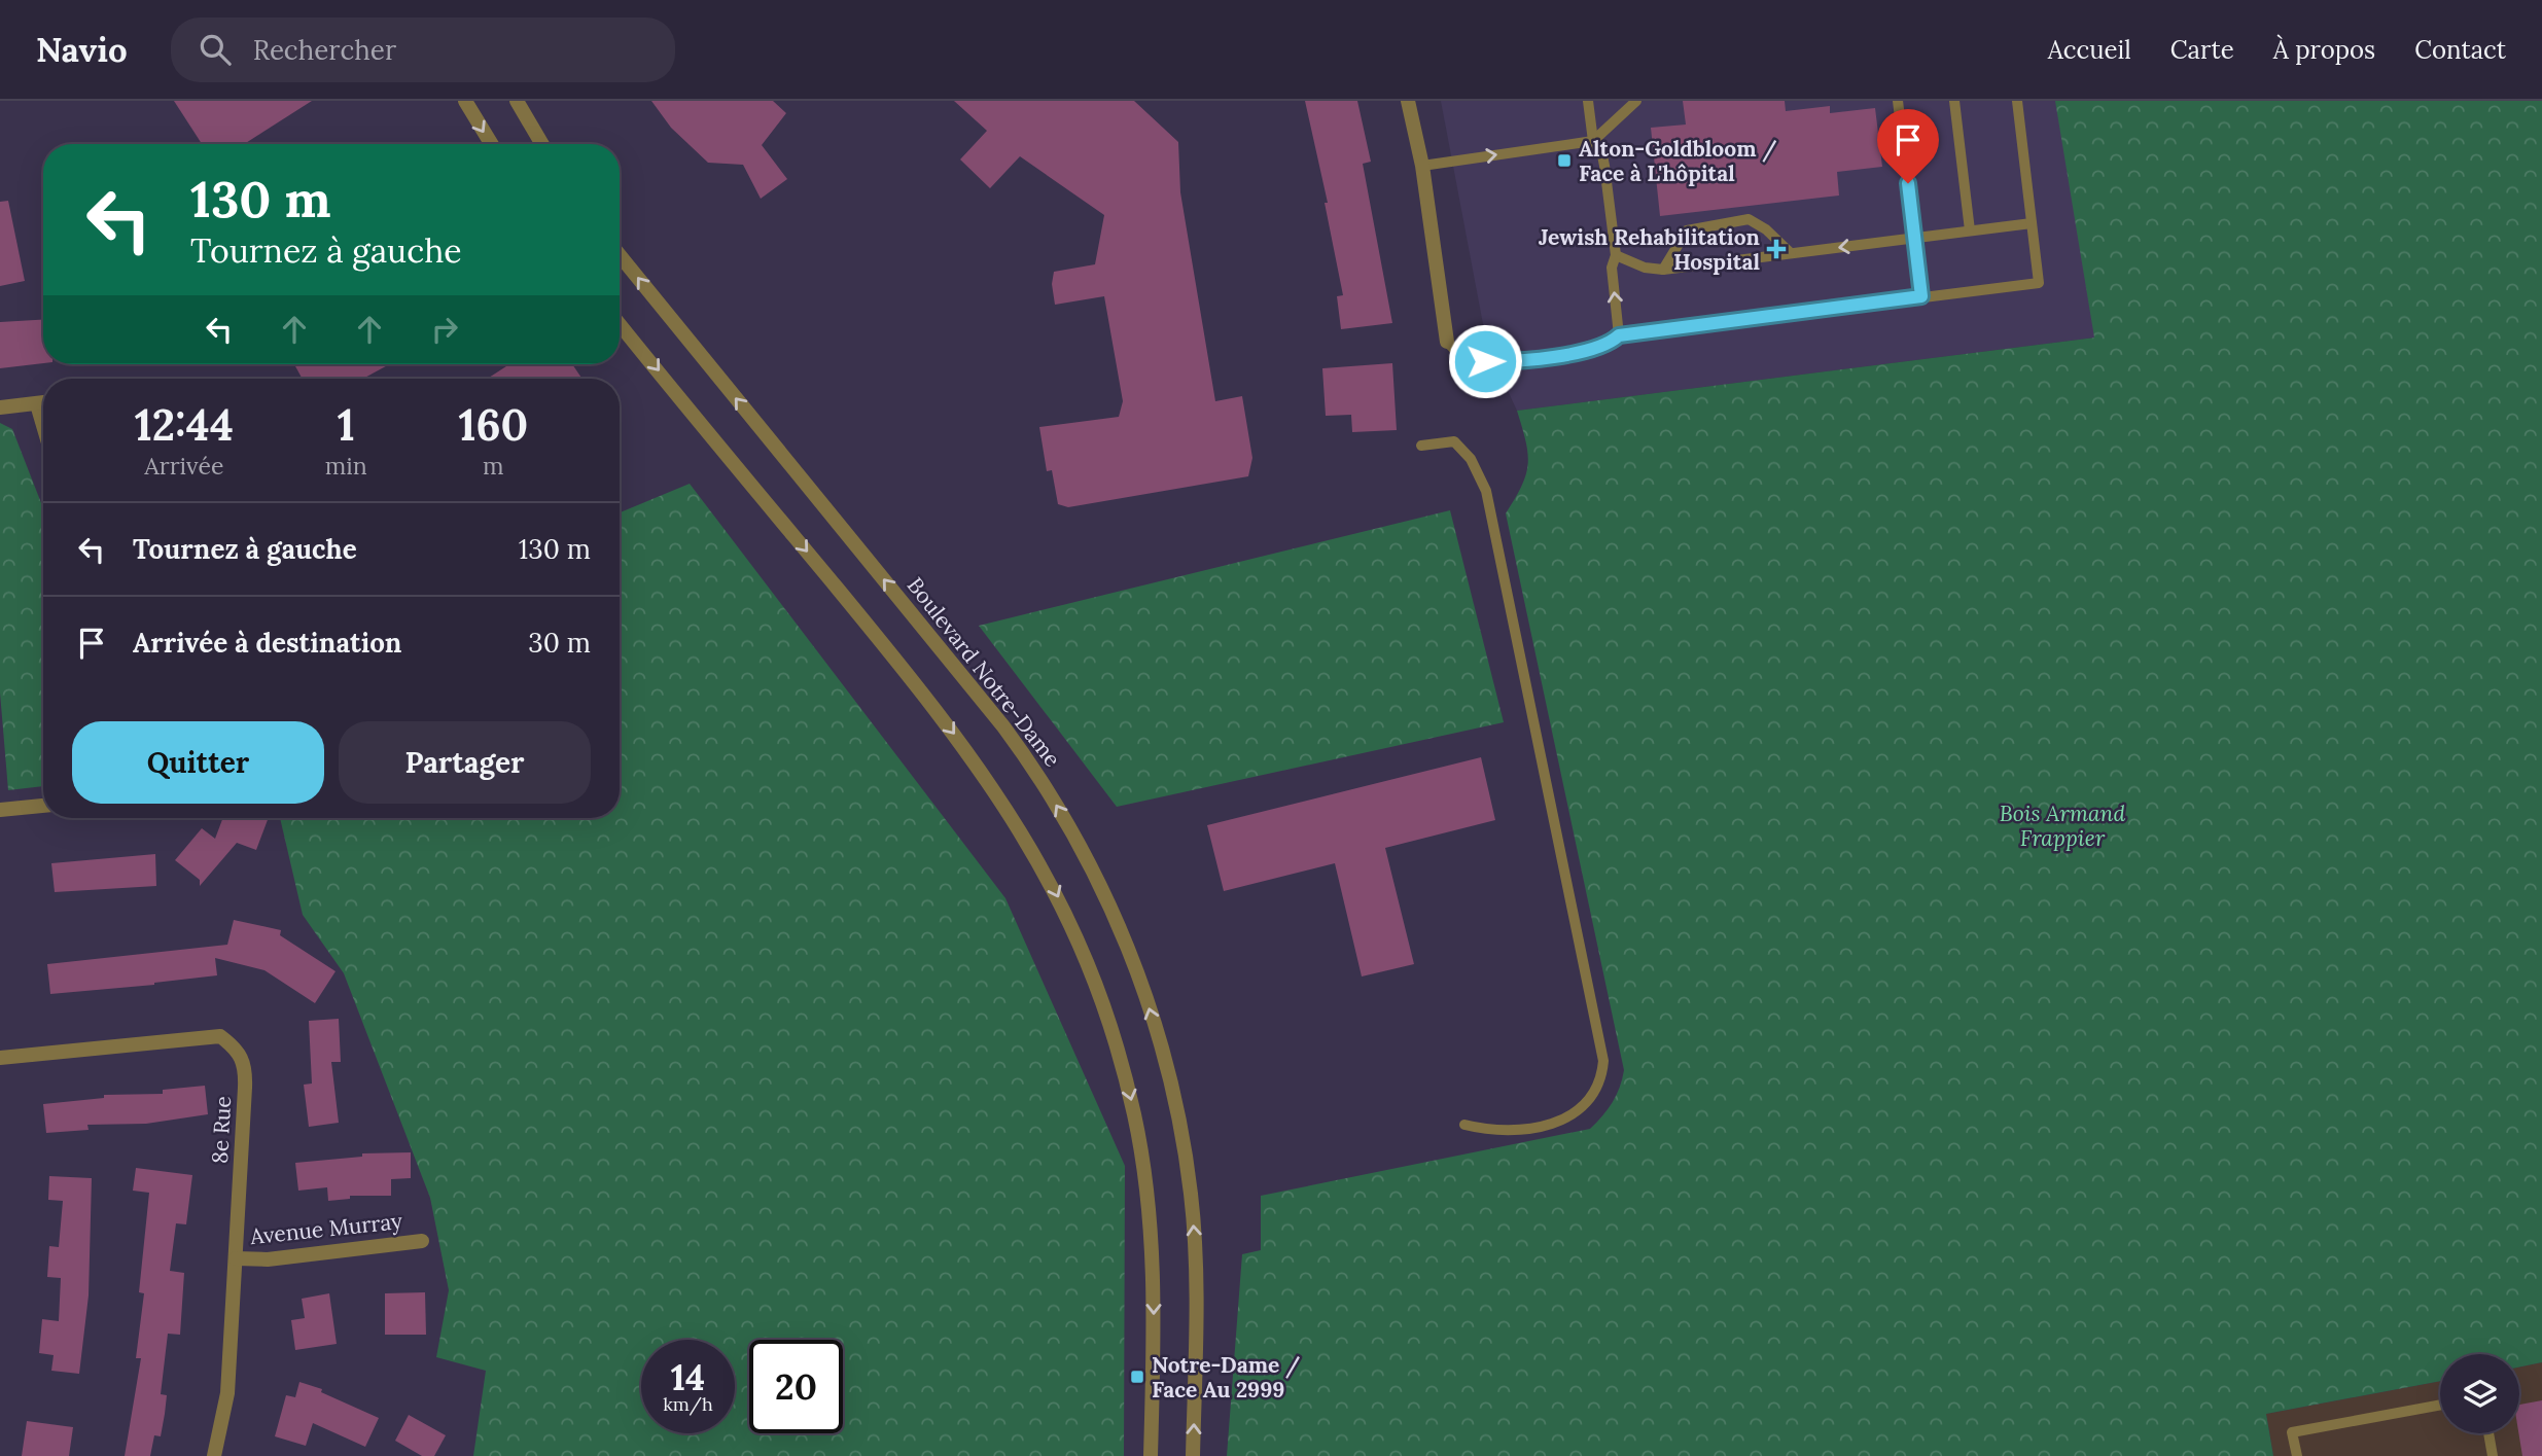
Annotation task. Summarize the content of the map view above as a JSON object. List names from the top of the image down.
{
  "streets": {
    "street": ["Boulevard Notre-Dame", "8e Rue", "Avenue Murray"]
  },
  "crossings": [
    ["8e Rue", "Avenue Murray"]
  ],
  "parks": ["Bois Armand Frappier"],
  "places": {
    "transit": ["Alton-Goldbloom / Face à L'hôpital", "Notre-Dame / Face Au 2999"],
    "health": ["Jewish Rehabilitation Hospital"]
  },
  "page": {
    "header": "Navio",
    "search": "Rechercher",
    "nav": [
      "Accueil",
      "Carte",
      "À propos",
      "Contact"
    ],
    "turn": ["130 m", "Tournez à gauche"],
    "eta": [
      "12:44",
      "Arrivée",
      "1",
      "min",
      "160",
      "m"
    ],
    "list": [
      {
        "name": "Tournez à gauche",
        "value": "130 m"
      },
      {
        "name": "Arrivée à destination",
        "value": "30 m"
      }
    ],
    "buttons": ["Quitter", "Partager"],
    "speed": "14 km/h",
    "limit": "20"
  }
}
